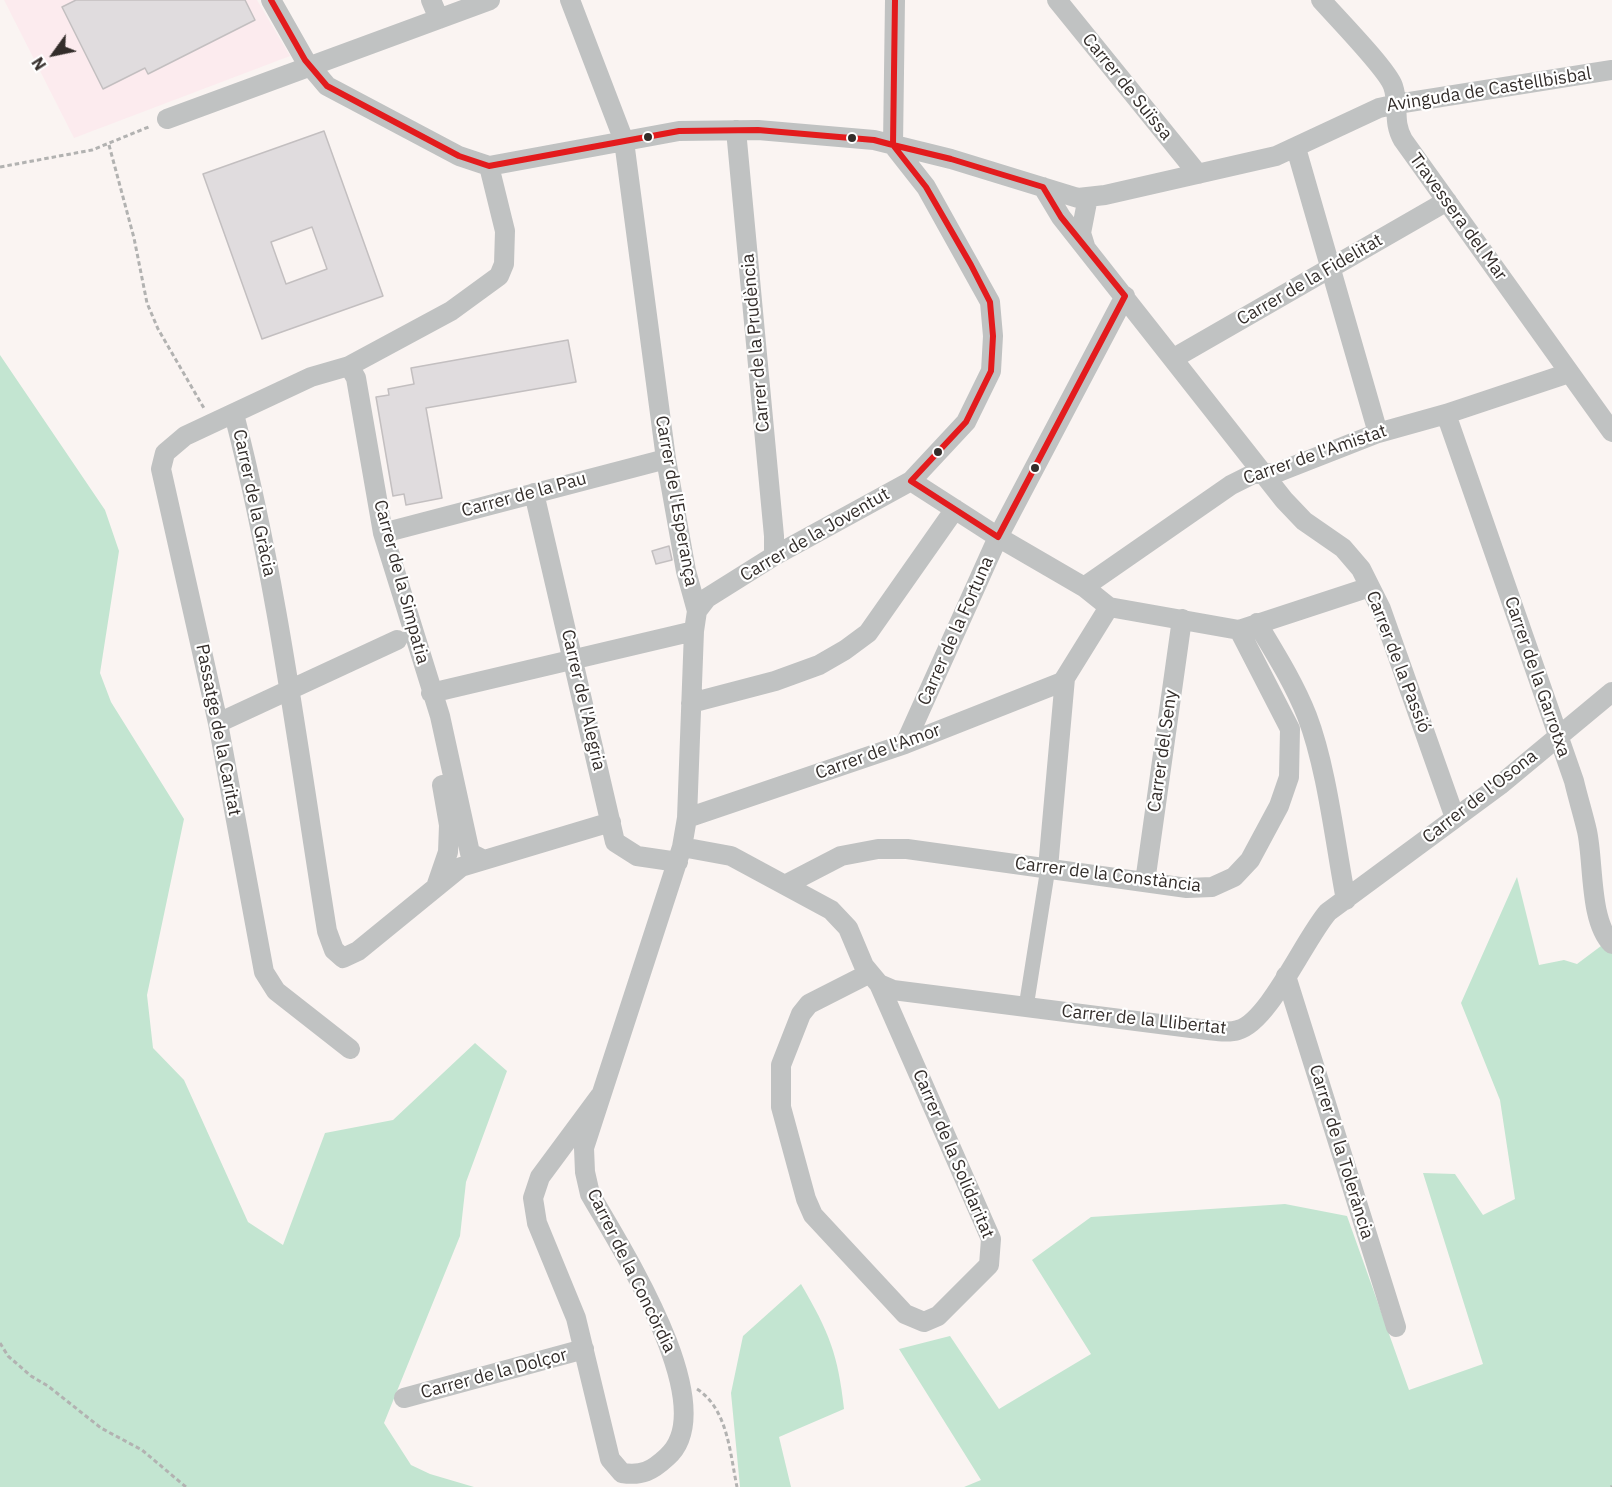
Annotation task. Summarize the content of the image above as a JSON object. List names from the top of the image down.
{
  "streets": {
    "street": [
      "Carrer de Suïssa",
      "Avinguda de Castellbisbal",
      "Travessera del Mar",
      "Carrer de la Fidelitat",
      "Carrer de la Prudència",
      "Carrer de l'Amistat",
      "Carrer de la Pau",
      "Carrer de l'Esperança",
      "Carrer de la Gràcia",
      "Carrer de la Joventut",
      "Carrer de la Simpatia",
      "Carrer de la Fortuna",
      "Carrer de la Passió",
      "Carrer de la Garrotxa",
      "Carrer de l'Alegria",
      "Passatge de la Caritat",
      "Carrer del Seny",
      "Carrer de l'Amor",
      "Carrer de l'Osona",
      "Carrer de la Constància",
      "Carrer de la Llibertat",
      "Carrer de la Tolerància",
      "Carrer de la Solidaritat",
      "Carrer de la Concòrdia",
      "Carrer de la Dolçor"
    ]
  },
  "crossings": [
    ["Carrer de Suïssa", "Avinguda de Castellbisbal"],
    ["Avinguda de Castellbisbal", "Travessera del Mar"],
    ["Avinguda de Castellbisbal", "Carrer de la Prudència"],
    ["Avinguda de Castellbisbal", "Carrer de l'Esperança"],
    ["Avinguda de Castellbisbal", "Carrer de la Gràcia"],
    ["Avinguda de Castellbisbal", "Carrer de la Joventut"],
    ["Avinguda de Castellbisbal", "Carrer de la Passió"],
    ["Travessera del Mar", "Carrer de la Fidelitat"],
    ["Travessera del Mar", "Carrer de l'Amistat"],
    ["Carrer de la Fidelitat", "Carrer de la Passió"],
    ["Carrer de la Prudència", "Carrer de la Joventut"],
    ["Carrer de l'Amistat", "Carrer de la Passió"],
    ["Carrer de l'Amistat", "Carrer de la Garrotxa"],
    ["Carrer de la Pau", "Carrer de l'Esperança"],
    ["Carrer de la Pau", "Carrer de la Simpatia"],
    ["Carrer de la Pau", "Carrer de l'Alegria"],
    ["Carrer de l'Esperança", "Carrer de la Joventut"],
    ["Carrer de l'Esperança", "Carrer de l'Alegria"],
    ["Carrer de l'Esperança", "Carrer de l'Amor"],
    ["Carrer de l'Esperança", "Carrer de la Concòrdia"],
    ["Carrer de la Gràcia", "Carrer de la Simpatia"],
    ["Carrer de la Gràcia", "Passatge de la Caritat"],
    ["Carrer de la Fortuna", "Carrer de la Passió"],
    ["Carrer de la Fortuna", "Carrer de l'Amor"],
    ["Carrer de la Passió", "Carrer de l'Osona"],
    ["Carrer de la Garrotxa", "Carrer de l'Osona"],
    ["Carrer de l'Alegria", "Carrer de la Constància"],
    ["Carrer de l'Alegria", "Carrer de la Solidaritat"],
    ["Carrer de l'Alegria", "Carrer de la Concòrdia"],
    ["Carrer del Seny", "Carrer de la Constància"],
    ["Carrer de l'Osona", "Carrer de la Llibertat"],
    ["Carrer de la Constància", "Carrer de la Solidaritat"],
    ["Carrer de la Llibertat", "Carrer de la Tolerància"],
    ["Carrer de la Llibertat", "Carrer de la Solidaritat"],
    ["Carrer de la Concòrdia", "Carrer de la Dolçor"]
  ],
  "north": "bottom left"
}
